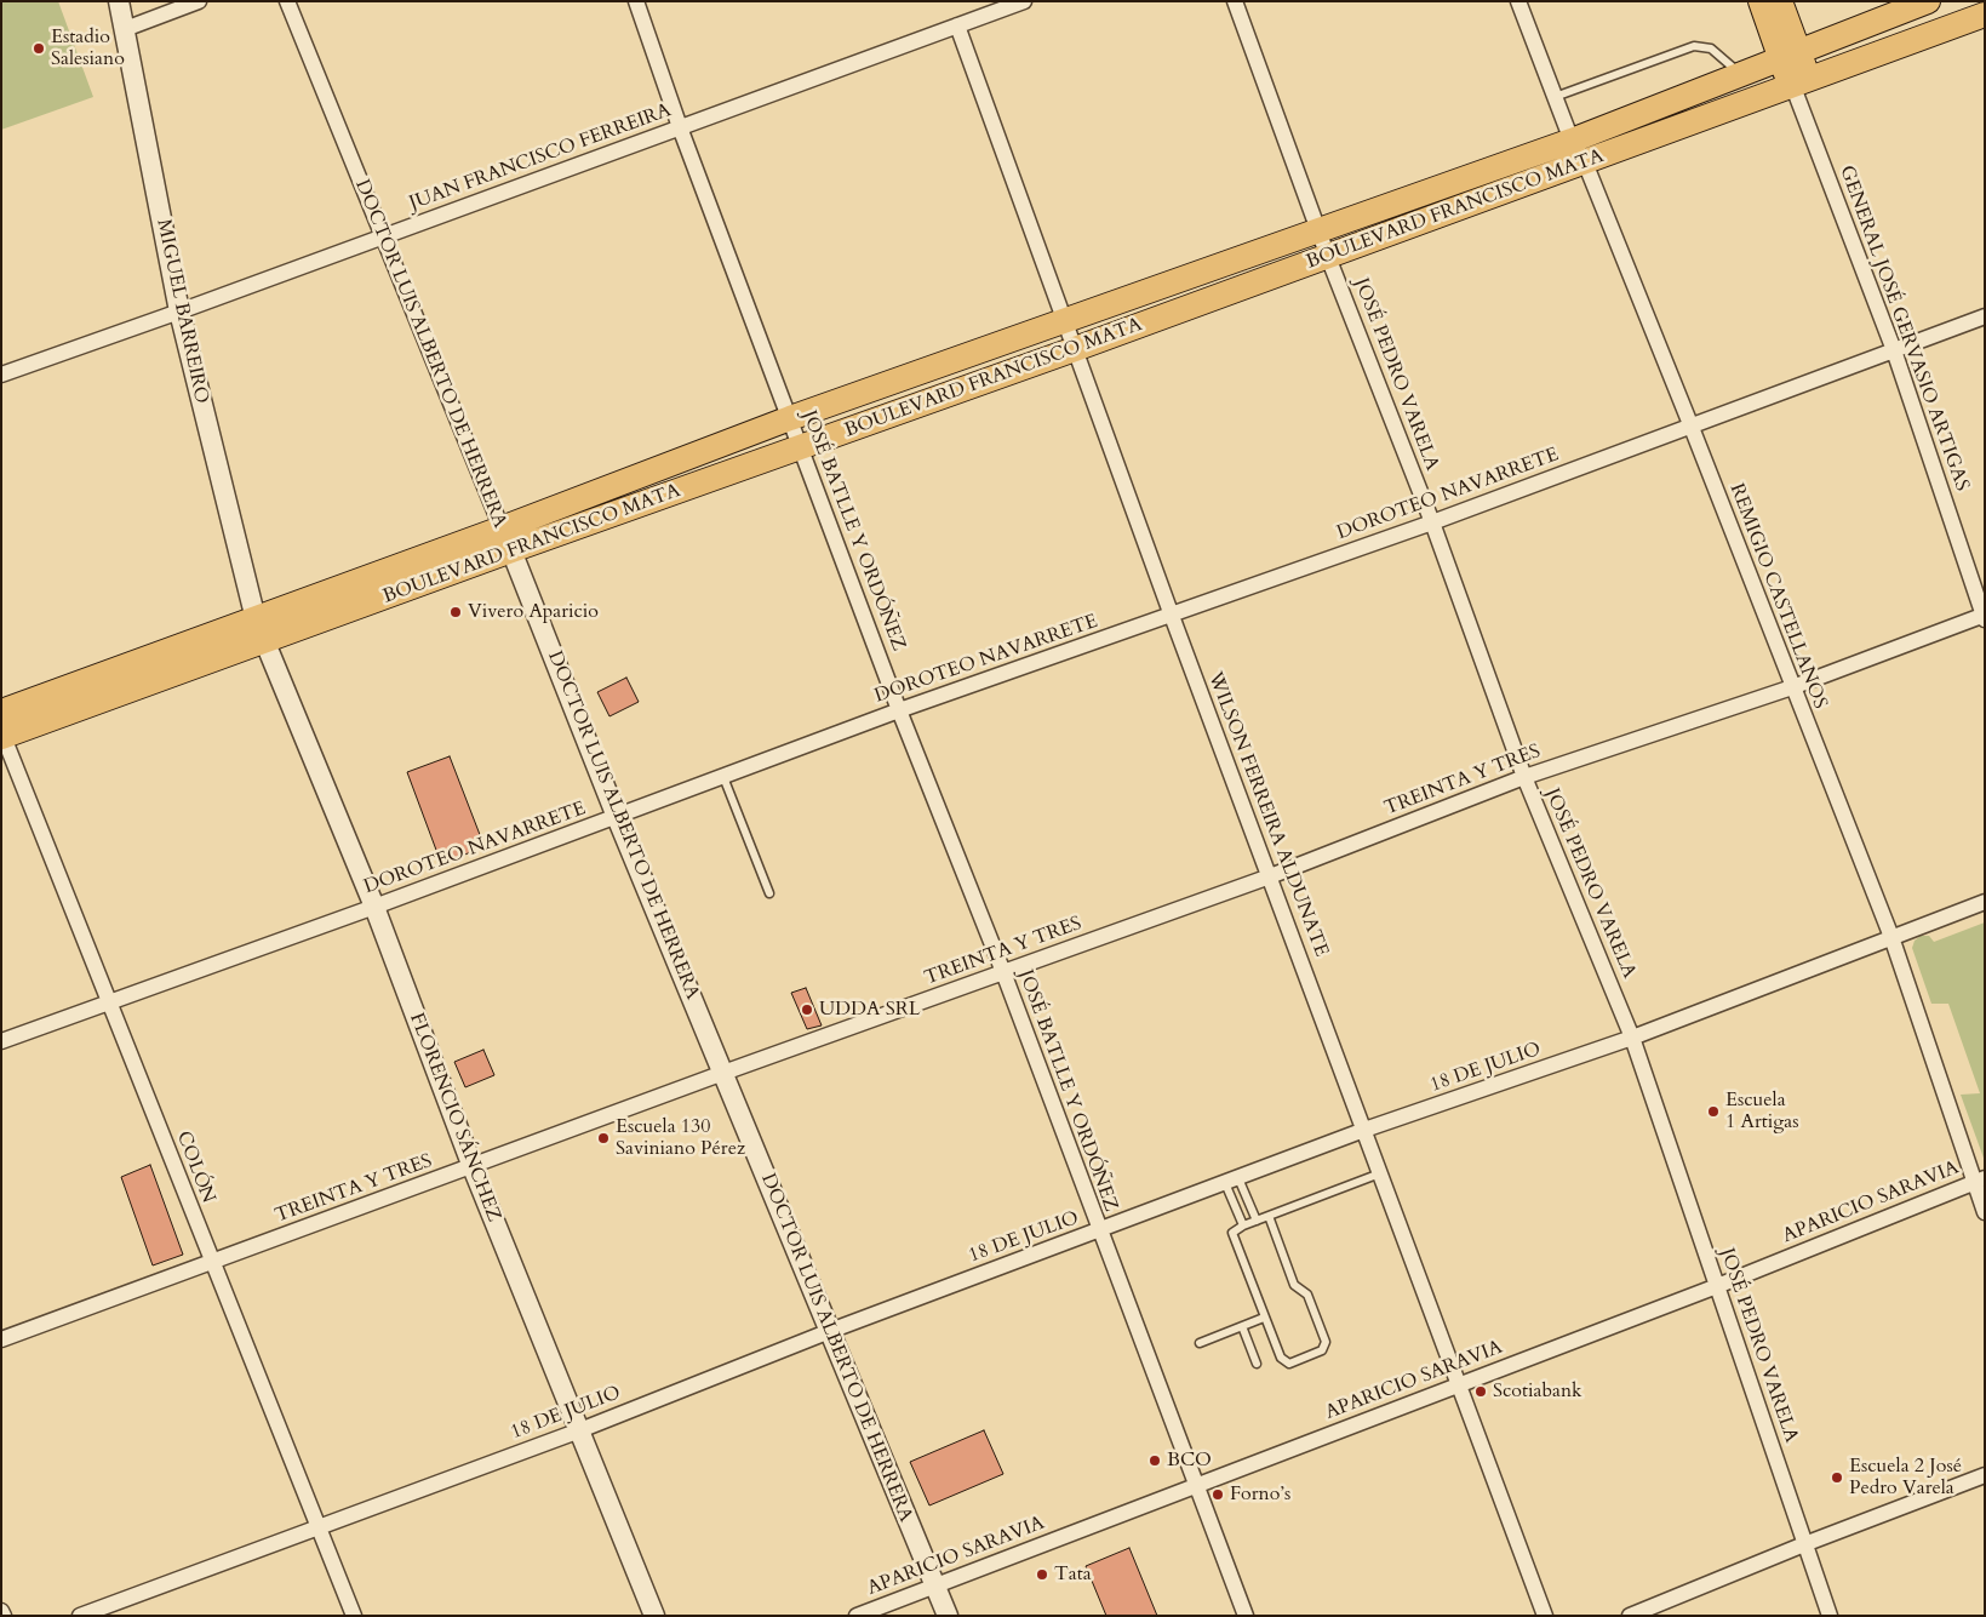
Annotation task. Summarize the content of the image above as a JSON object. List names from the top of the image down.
{
  "streets": {
    "main road": ["BOULEVARD FRANCISCO MATA"],
    "street": [
      "JUAN FRANCISCO FERREIRA",
      "MIGUEL BARREIRO",
      "GENERAL JOSÉ GERVASIO ARTIGAS",
      "DOCTOR LUIS ALBERTO DE HERRERA",
      "JOSÉ PEDRO VARELA",
      "DOROTEO NAVARRETE",
      "JOSÉ BATLLE Y ORDÓÑEZ",
      "REMIGIO CASTELLANOS",
      "TREINTA Y TRES",
      "WILSON FERREIRA ALDUNATE",
      "18 DE JULIO",
      "FLORENCIO SÁNCHEZ",
      "COLÓN",
      "APARICIO SARAVIA"
    ]
  },
  "crossings": [
    ["JUAN FRANCISCO FERREIRA", "MIGUEL BARREIRO"],
    ["JUAN FRANCISCO FERREIRA", "DOCTOR LUIS ALBERTO DE HERRERA"],
    ["JUAN FRANCISCO FERREIRA", "JOSÉ BATLLE Y ORDÓÑEZ"],
    ["JUAN FRANCISCO FERREIRA", "WILSON FERREIRA ALDUNATE"],
    ["BOULEVARD FRANCISCO MATA", "MIGUEL BARREIRO"],
    ["BOULEVARD FRANCISCO MATA", "GENERAL JOSÉ GERVASIO ARTIGAS"],
    ["BOULEVARD FRANCISCO MATA", "DOCTOR LUIS ALBERTO DE HERRERA"],
    ["BOULEVARD FRANCISCO MATA", "JOSÉ PEDRO VARELA"],
    ["BOULEVARD FRANCISCO MATA", "JOSÉ BATLLE Y ORDÓÑEZ"],
    ["BOULEVARD FRANCISCO MATA", "REMIGIO CASTELLANOS"],
    ["BOULEVARD FRANCISCO MATA", "WILSON FERREIRA ALDUNATE"],
    ["BOULEVARD FRANCISCO MATA", "FLORENCIO SÁNCHEZ"],
    ["BOULEVARD FRANCISCO MATA", "COLÓN"],
    ["MIGUEL BARREIRO", "FLORENCIO SÁNCHEZ"],
    ["GENERAL JOSÉ GERVASIO ARTIGAS", "DOROTEO NAVARRETE"],
    ["GENERAL JOSÉ GERVASIO ARTIGAS", "TREINTA Y TRES"],
    ["DOCTOR LUIS ALBERTO DE HERRERA", "DOROTEO NAVARRETE"],
    ["DOCTOR LUIS ALBERTO DE HERRERA", "TREINTA Y TRES"],
    ["DOCTOR LUIS ALBERTO DE HERRERA", "18 DE JULIO"],
    ["DOCTOR LUIS ALBERTO DE HERRERA", "APARICIO SARAVIA"],
    ["JOSÉ PEDRO VARELA", "DOROTEO NAVARRETE"],
    ["JOSÉ PEDRO VARELA", "TREINTA Y TRES"],
    ["JOSÉ PEDRO VARELA", "18 DE JULIO"],
    ["JOSÉ PEDRO VARELA", "APARICIO SARAVIA"],
    ["DOROTEO NAVARRETE", "JOSÉ BATLLE Y ORDÓÑEZ"],
    ["DOROTEO NAVARRETE", "REMIGIO CASTELLANOS"],
    ["DOROTEO NAVARRETE", "WILSON FERREIRA ALDUNATE"],
    ["DOROTEO NAVARRETE", "FLORENCIO SÁNCHEZ"],
    ["DOROTEO NAVARRETE", "COLÓN"],
    ["JOSÉ BATLLE Y ORDÓÑEZ", "TREINTA Y TRES"],
    ["JOSÉ BATLLE Y ORDÓÑEZ", "18 DE JULIO"],
    ["JOSÉ BATLLE Y ORDÓÑEZ", "APARICIO SARAVIA"],
    ["REMIGIO CASTELLANOS", "TREINTA Y TRES"],
    ["REMIGIO CASTELLANOS", "18 DE JULIO"],
    ["REMIGIO CASTELLANOS", "APARICIO SARAVIA"],
    ["TREINTA Y TRES", "WILSON FERREIRA ALDUNATE"],
    ["TREINTA Y TRES", "FLORENCIO SÁNCHEZ"],
    ["TREINTA Y TRES", "COLÓN"],
    ["WILSON FERREIRA ALDUNATE", "18 DE JULIO"],
    ["WILSON FERREIRA ALDUNATE", "APARICIO SARAVIA"],
    ["18 DE JULIO", "FLORENCIO SÁNCHEZ"],
    ["18 DE JULIO", "COLÓN"]
  ],
  "places": [
    "Estadio Salesiano",
    "Vivero Aparicio",
    "UDDA SRL",
    "Escuela 1 Artigas",
    "Escuela 130 Saviniano Pérez",
    "Scotiabank",
    "BCO",
    "Escuela 2 José Pedro Varela",
    "Forno’s",
    "Tata"
  ]
}
